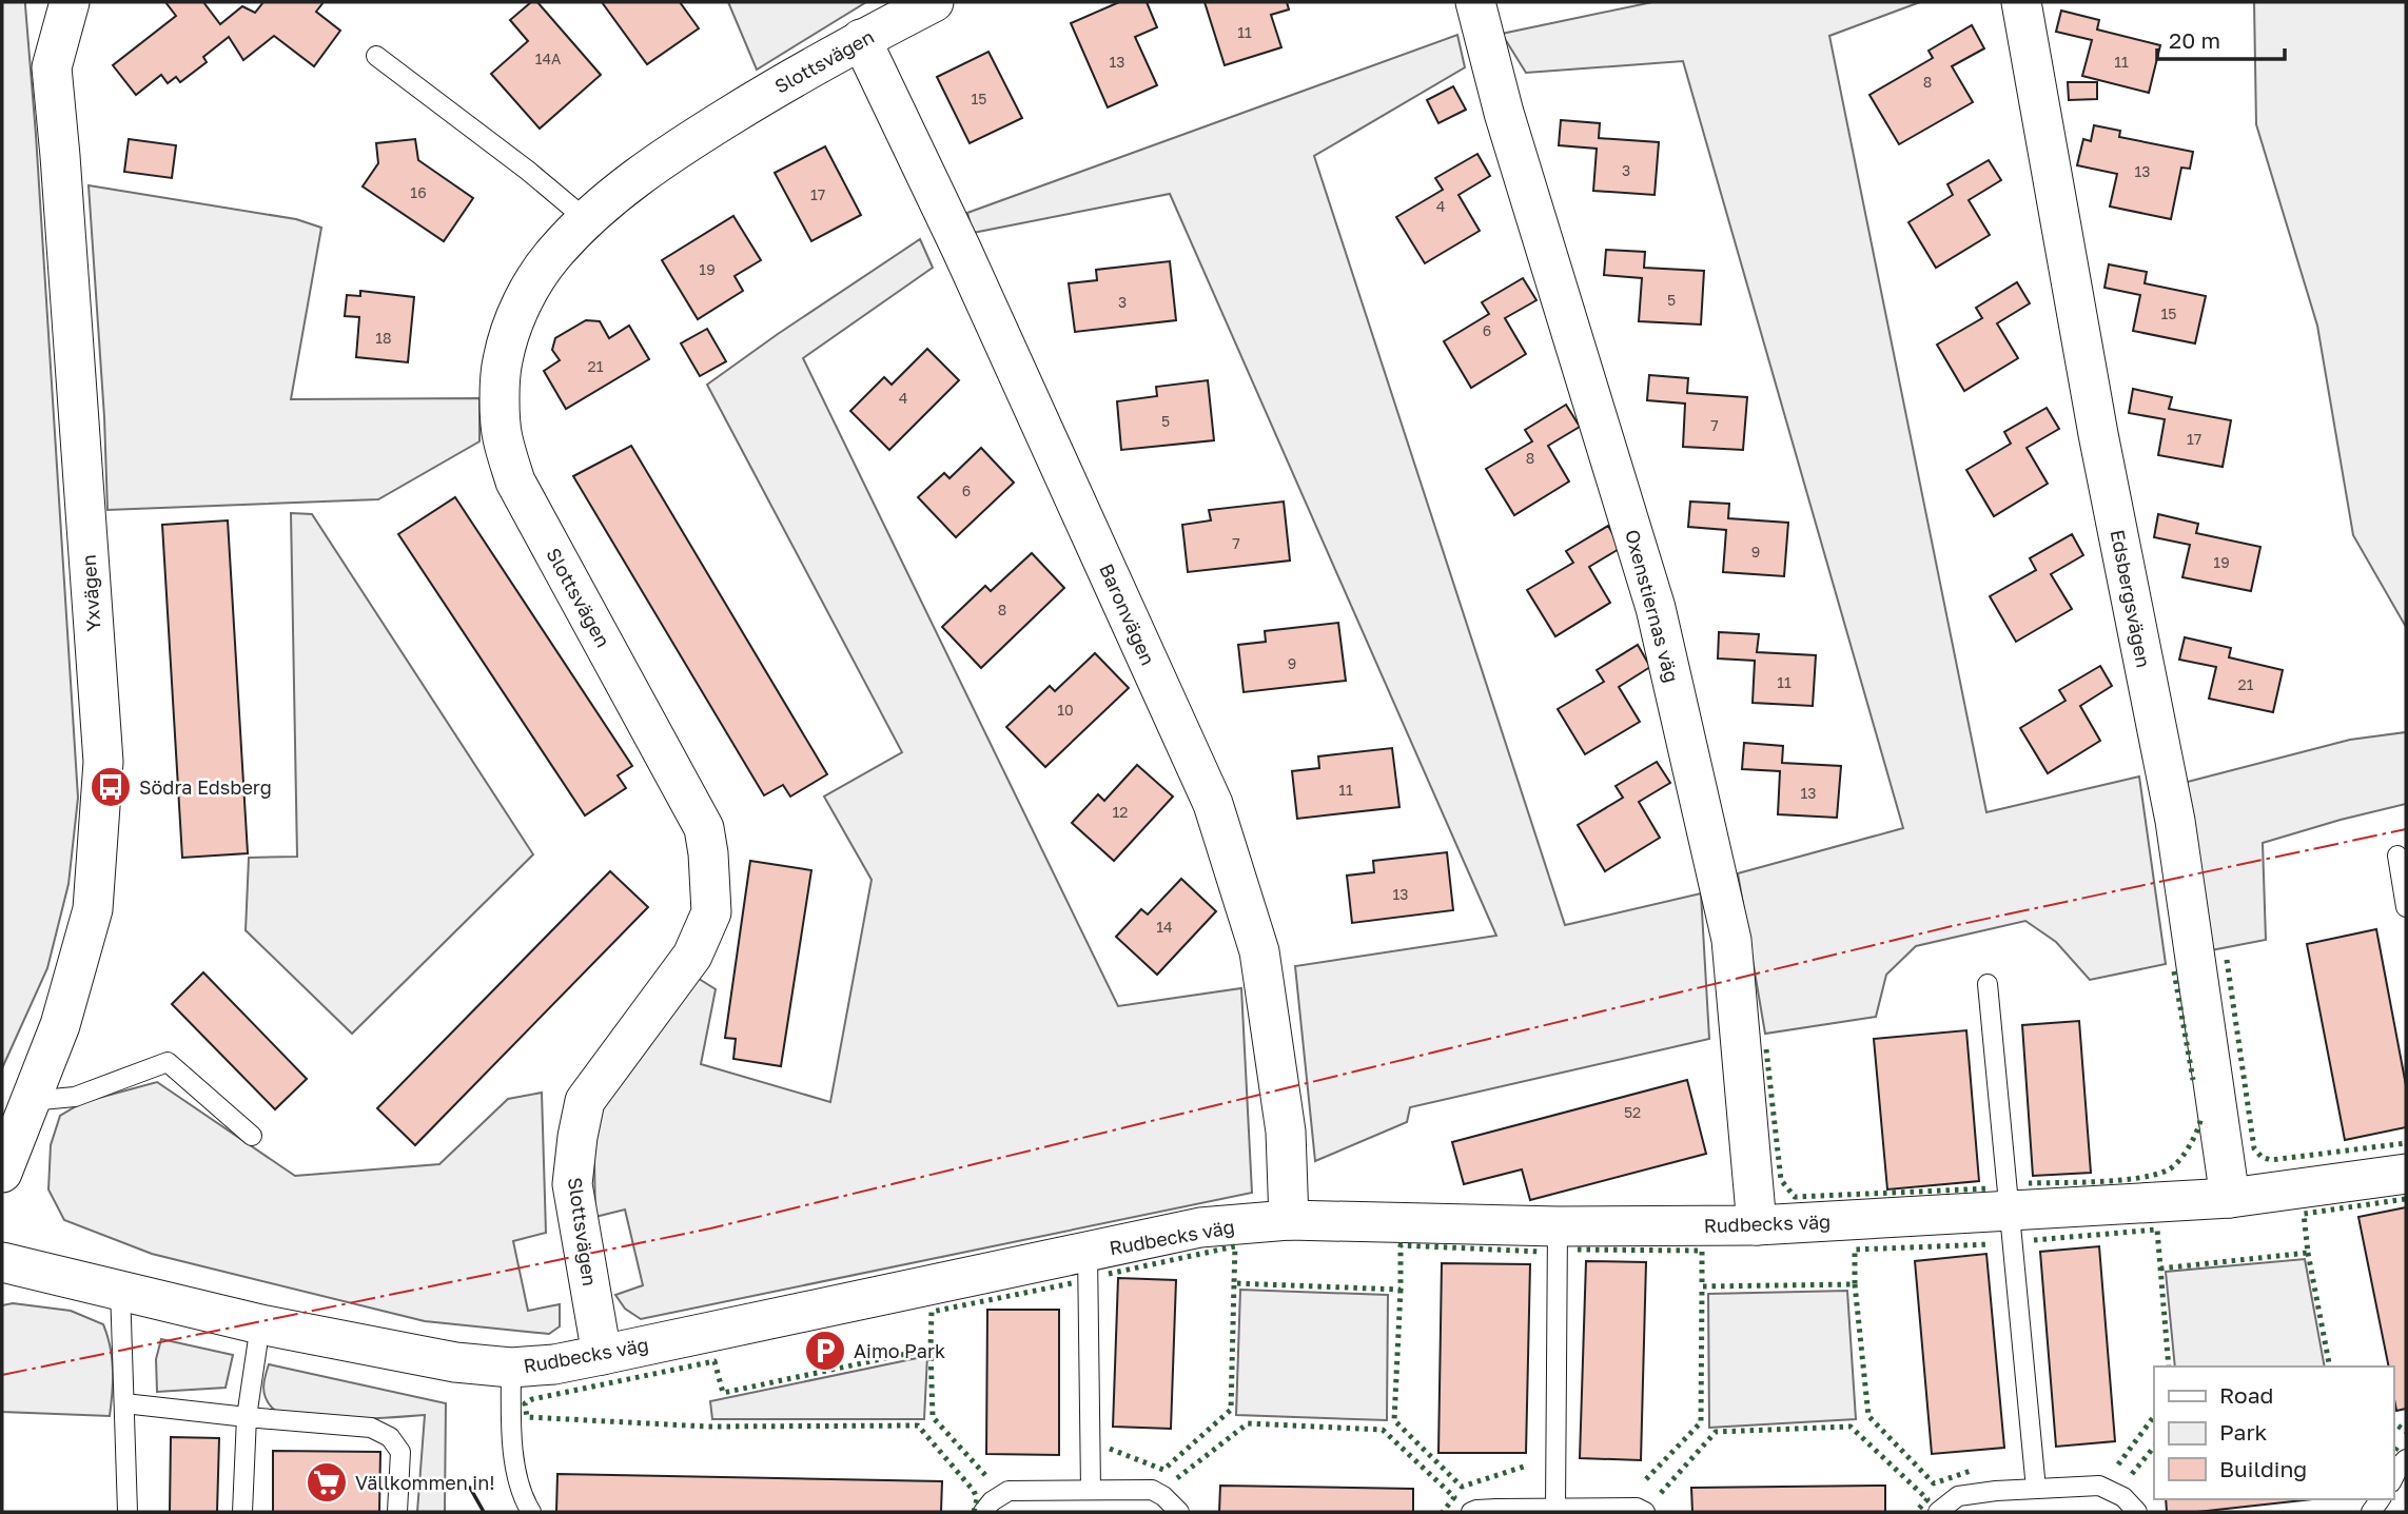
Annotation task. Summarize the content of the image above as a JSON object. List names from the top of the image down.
{
  "streets": {
    "street": [
      "Slottsvägen",
      "Yxvägen",
      "Edsbergsvägen",
      "Oxenstiernas väg",
      "Baronvägen",
      "Rudbecks väg"
    ]
  },
  "crossings": [
    ["Slottsvägen", "Baronvägen"],
    ["Slottsvägen", "Rudbecks väg"],
    ["Edsbergsvägen", "Rudbecks väg"],
    ["Oxenstiernas väg", "Rudbecks väg"],
    ["Baronvägen", "Rudbecks väg"]
  ],
  "places": {
    "bus stop": ["Södra Edsberg"],
    "parking": ["Aimo Park"],
    "supermarket": ["Vällkommen in!"]
  },
  "house_numbers": [
    "11",
    "14A",
    "13",
    "11",
    "8",
    "15",
    "3",
    "13",
    "16",
    "17",
    "4",
    "19",
    "5",
    "3",
    "15",
    "6",
    "18",
    "21",
    "4",
    "5",
    "7",
    "17",
    "8",
    "6",
    "7",
    "9",
    "19",
    "8",
    "9",
    "11",
    "21",
    "10",
    "11",
    "13",
    "12",
    "13",
    "14",
    "52"
  ],
  "legend": ["Road", "Park", "Building"],
  "scale_bar": "20 m"
}
